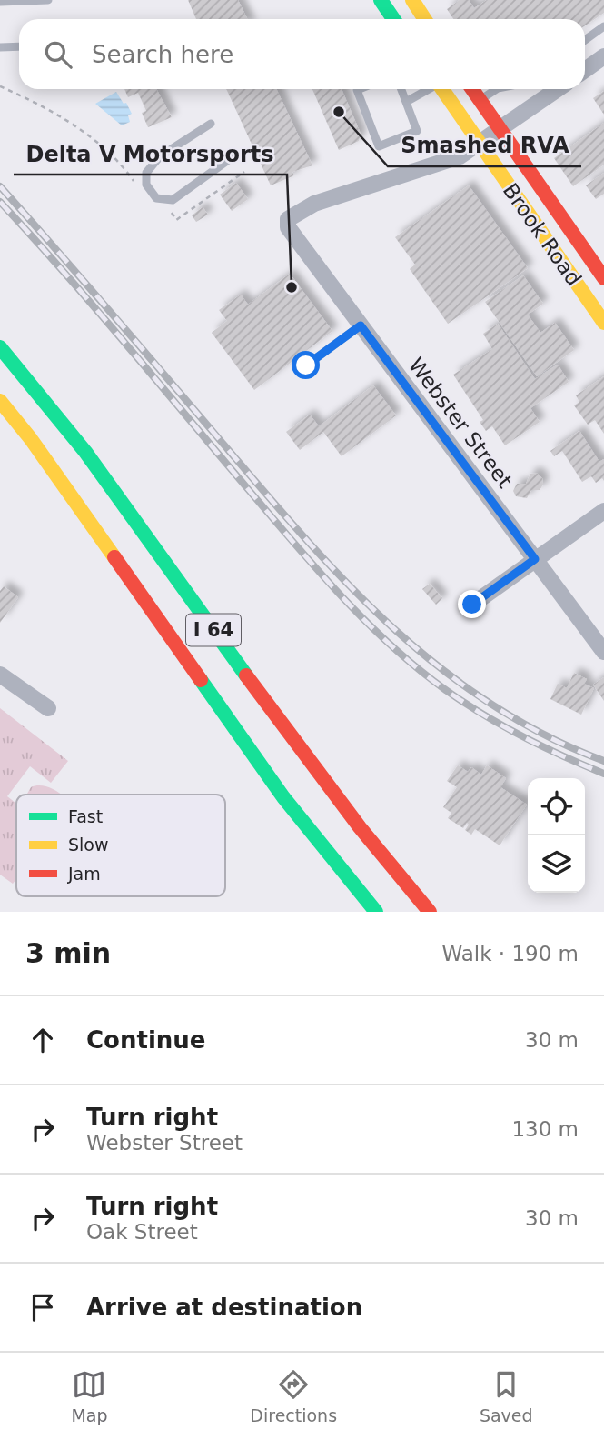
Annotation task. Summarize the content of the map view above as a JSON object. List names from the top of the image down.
{
  "streets": {
    "main road": ["Brook Road", "I 64"],
    "street": ["Webster Street"]
  },
  "crossings": [
    ["Brook Road", "Webster Street"]
  ],
  "places": ["Smashed RVA", "Delta V Motorsports"],
  "legend": ["Fast", "Slow", "Jam"],
  "page": {
    "search": "Search here",
    "heading": ["3 min", "Walk · 190 m"],
    "list": [
      ["Continue", "30 m"],
      ["Turn right", "Webster Street", "130 m"],
      ["Turn right", "Oak Street", "30 m"],
      "Arrive at destination"
    ],
    "nav": ["Map", "Directions", "Saved"]
  }
}
